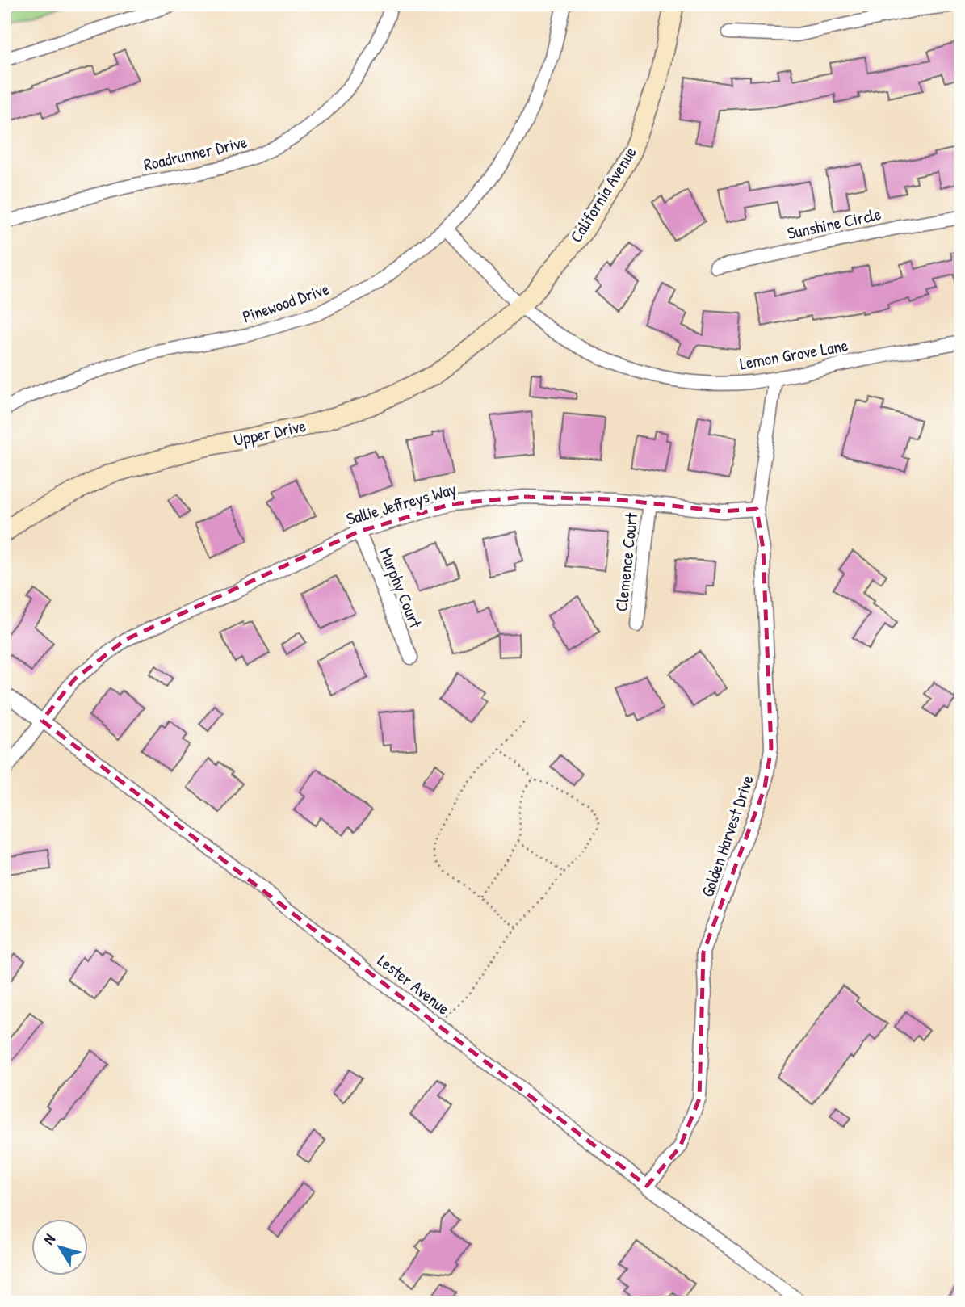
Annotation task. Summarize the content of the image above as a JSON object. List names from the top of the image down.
{
  "streets": {
    "main road": ["California Avenue", "Upper Drive"],
    "street": [
      "Roadrunner Drive",
      "Sunshine Circle",
      "Pinewood Drive",
      "Lemon Grove Lane",
      "Sallie Jeffreys Way",
      "Clemence Court",
      "Murphy Court",
      "Golden Harvest Drive",
      "Lester Avenue"
    ]
  },
  "crossings": [
    ["California Avenue", "Lemon Grove Lane"],
    ["California Avenue", "Upper Drive"],
    ["Pinewood Drive", "Lemon Grove Lane"],
    ["Lemon Grove Lane", "Upper Drive"],
    ["Lemon Grove Lane", "Golden Harvest Drive"],
    ["Sallie Jeffreys Way", "Clemence Court"],
    ["Sallie Jeffreys Way", "Murphy Court"],
    ["Sallie Jeffreys Way", "Golden Harvest Drive"],
    ["Sallie Jeffreys Way", "Lester Avenue"],
    ["Golden Harvest Drive", "Lester Avenue"]
  ],
  "north": "top left"
}
